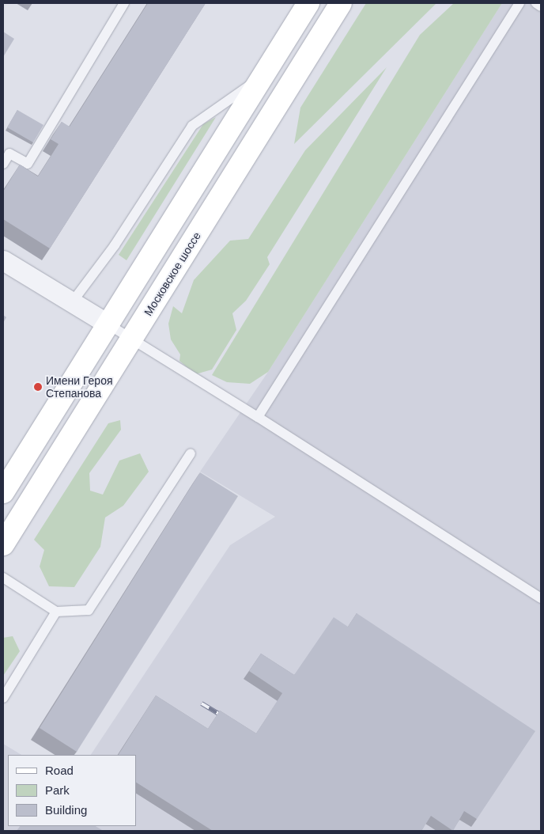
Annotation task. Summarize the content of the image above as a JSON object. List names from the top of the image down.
{
  "streets": {
    "main road": ["Московское шоссе"]
  },
  "places": ["Имени Героя Степанова"],
  "legend": ["Road", "Park", "Building"]
}
